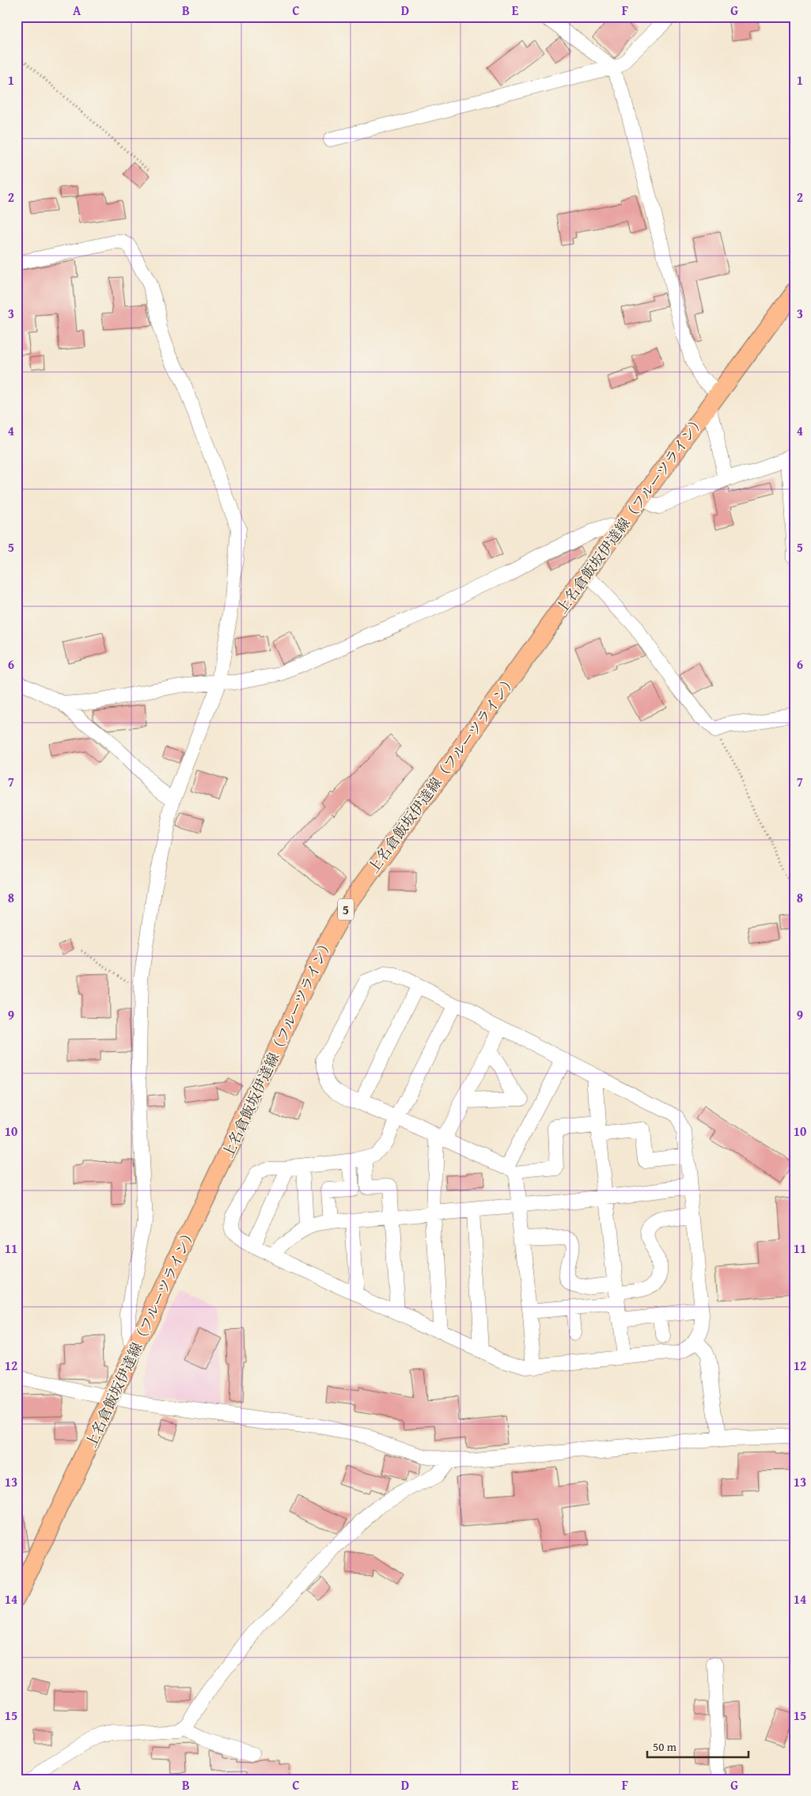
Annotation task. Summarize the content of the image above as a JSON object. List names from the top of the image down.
{
  "streets": {
    "main road": ["上名倉飯坂伊達線（フルーツライン）", "5"]
  },
  "scale_bar": "50 m",
  "grid": {
    "columns": [
      "A",
      "B",
      "C",
      "D",
      "E",
      "F",
      "G"
    ],
    "rows": [
      "1",
      "2",
      "3",
      "4",
      "5",
      "6",
      "7",
      "8",
      "9",
      "10",
      "11",
      "12",
      "13",
      "14",
      "15"
    ]
  }
}
